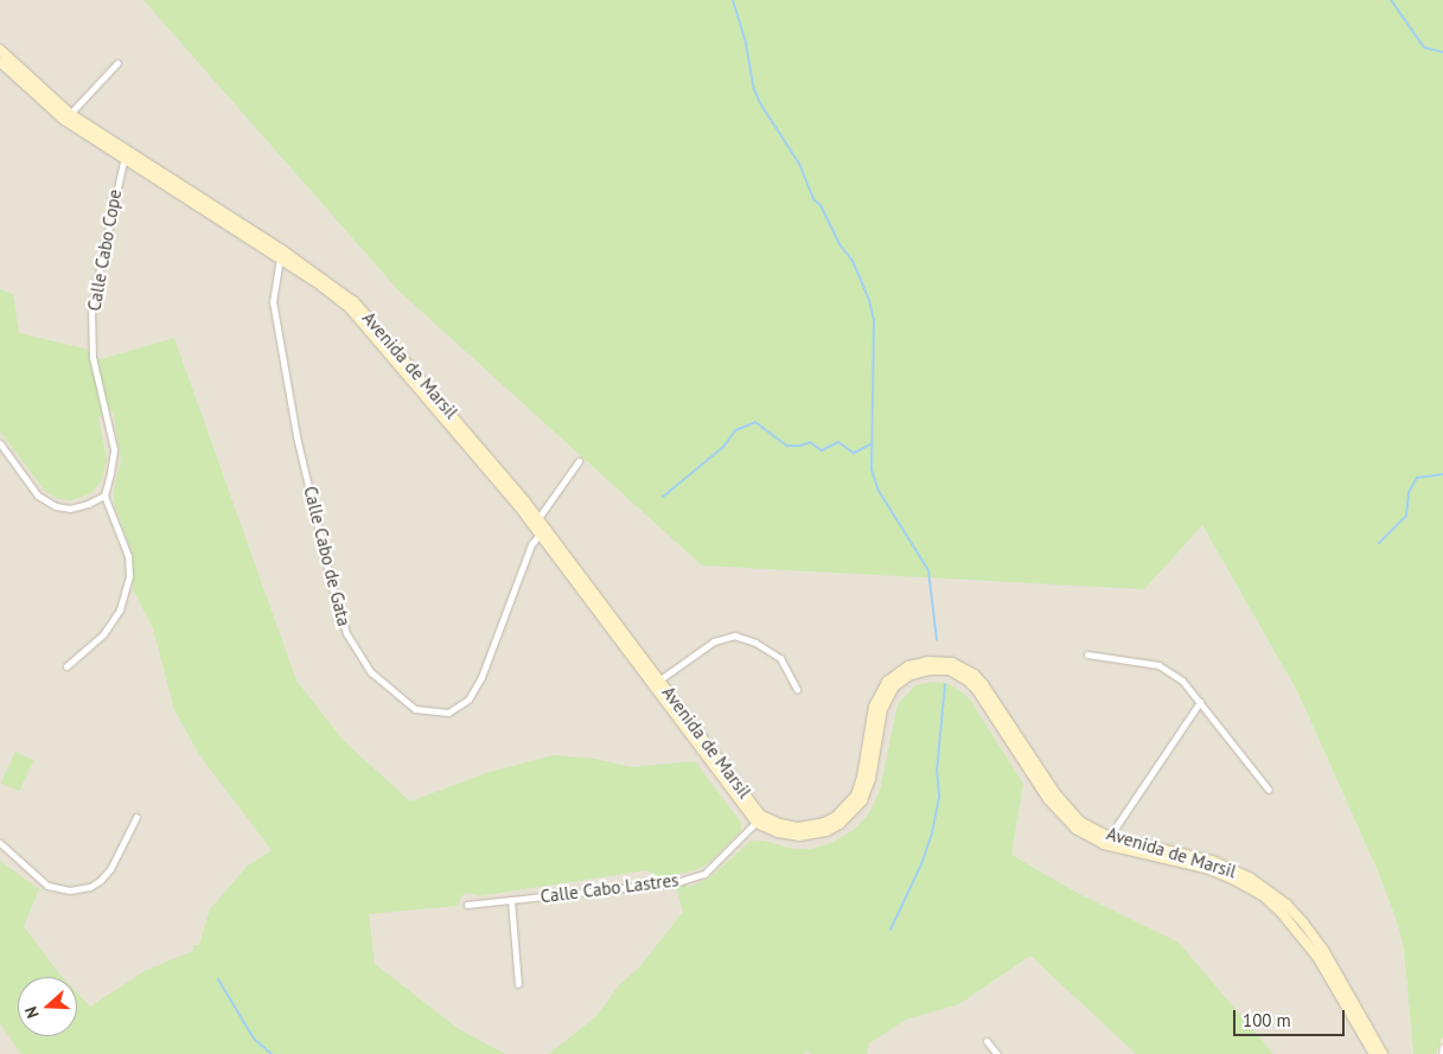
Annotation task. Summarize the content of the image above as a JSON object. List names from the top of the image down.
{
  "streets": {
    "street": [
      "Calle Cabo Cope",
      "Avenida de Marsil",
      "Calle Cabo de Gata",
      "Calle Cabo Lastres"
    ]
  },
  "crossings": [
    ["Calle Cabo Cope", "Avenida de Marsil"],
    ["Avenida de Marsil", "Calle Cabo de Gata"],
    ["Avenida de Marsil", "Calle Cabo Lastres"]
  ],
  "scale_bar": "100 m",
  "north": "left"
}
